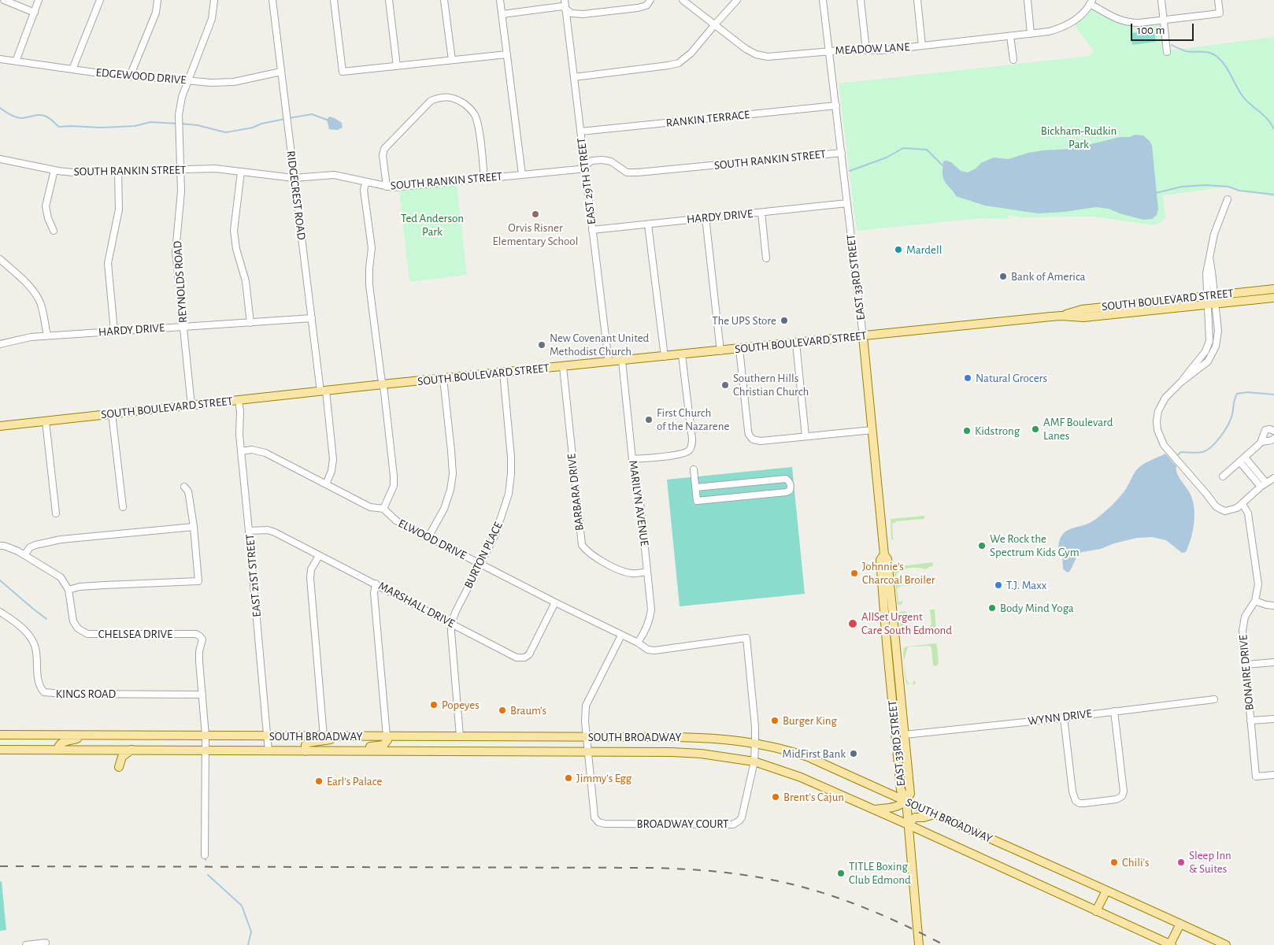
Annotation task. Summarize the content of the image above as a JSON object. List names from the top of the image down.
{
  "streets": {
    "main road": ["EAST 33RD STREET", "SOUTH BOULEVARD STREET", "SOUTH BROADWAY"],
    "street": [
      "MEADOW LANE",
      "EDGEWOOD DRIVE",
      "RANKIN TERRACE",
      "SOUTH RANKIN STREET",
      "EAST 29TH STREET",
      "RIDGECREST ROAD",
      "HARDY DRIVE",
      "REYNOLDS ROAD",
      "BARBARA DRIVE",
      "MARILYN AVENUE",
      "ELWOOD DRIVE",
      "BURTON PLACE",
      "EAST 21ST STREET",
      "MARSHALL DRIVE",
      "CHELSEA DRIVE",
      "BONAIRE DRIVE",
      "KINGS ROAD",
      "WYNN DRIVE",
      "BROADWAY COURT"
    ]
  },
  "crossings": [
    ["MEADOW LANE", "EAST 33RD STREET"],
    ["EDGEWOOD DRIVE", "RIDGECREST ROAD"],
    ["EDGEWOOD DRIVE", "REYNOLDS ROAD"],
    ["RANKIN TERRACE", "EAST 29TH STREET"],
    ["RANKIN TERRACE", "EAST 33RD STREET"],
    ["SOUTH RANKIN STREET", "EAST 29TH STREET"],
    ["SOUTH RANKIN STREET", "RIDGECREST ROAD"],
    ["SOUTH RANKIN STREET", "EAST 33RD STREET"],
    ["SOUTH RANKIN STREET", "REYNOLDS ROAD"],
    ["EAST 29TH STREET", "HARDY DRIVE"],
    ["EAST 29TH STREET", "SOUTH BOULEVARD STREET"],
    ["RIDGECREST ROAD", "HARDY DRIVE"],
    ["RIDGECREST ROAD", "SOUTH BOULEVARD STREET"],
    ["HARDY DRIVE", "EAST 33RD STREET"],
    ["HARDY DRIVE", "REYNOLDS ROAD"],
    ["EAST 33RD STREET", "SOUTH BOULEVARD STREET"],
    ["EAST 33RD STREET", "WYNN DRIVE"],
    ["EAST 33RD STREET", "SOUTH BROADWAY"],
    ["REYNOLDS ROAD", "SOUTH BOULEVARD STREET"],
    ["SOUTH BOULEVARD STREET", "BARBARA DRIVE"],
    ["SOUTH BOULEVARD STREET", "MARILYN AVENUE"],
    ["SOUTH BOULEVARD STREET", "BURTON PLACE"],
    ["SOUTH BOULEVARD STREET", "EAST 21ST STREET"],
    ["BARBARA DRIVE", "MARILYN AVENUE"],
    ["MARILYN AVENUE", "ELWOOD DRIVE"],
    ["ELWOOD DRIVE", "BURTON PLACE"],
    ["ELWOOD DRIVE", "MARSHALL DRIVE"],
    ["ELWOOD DRIVE", "BROADWAY COURT"],
    ["BURTON PLACE", "MARSHALL DRIVE"],
    ["BURTON PLACE", "SOUTH BROADWAY"],
    ["EAST 21ST STREET", "MARSHALL DRIVE"],
    ["EAST 21ST STREET", "SOUTH BROADWAY"],
    ["CHELSEA DRIVE", "KINGS ROAD"],
    ["SOUTH BROADWAY", "BROADWAY COURT"]
  ],
  "parks": ["Bickham-Rudkin Park", "Ted Anderson Park"],
  "places": [
    "Orvis Risner Elementary School",
    "Mardell",
    "Bank of America",
    "The UPS Store",
    "New Covenant United Methodist Church",
    "Natural Grocers",
    "Southern Hills Christian Church",
    "First Church of the Nazarene",
    "AMF Boulevard Lanes",
    "Kidstrong",
    "We Rock the Spectrum Kids Gym",
    "Johnnie's Charcoal Broiler",
    "T.J. Maxx",
    "Body Mind Yoga",
    "AllSet Urgent Care South Edmond",
    "Popeyes",
    "Braum’s",
    "Burger King",
    "MidFirst Bank",
    "Jimmy's Egg",
    "Earl's Palace",
    "Brent's Cajun",
    "Chili's",
    "Sleep Inn & Suites",
    "TITLE Boxing Club Edmond"
  ],
  "scale_bar": "100 m"
}
